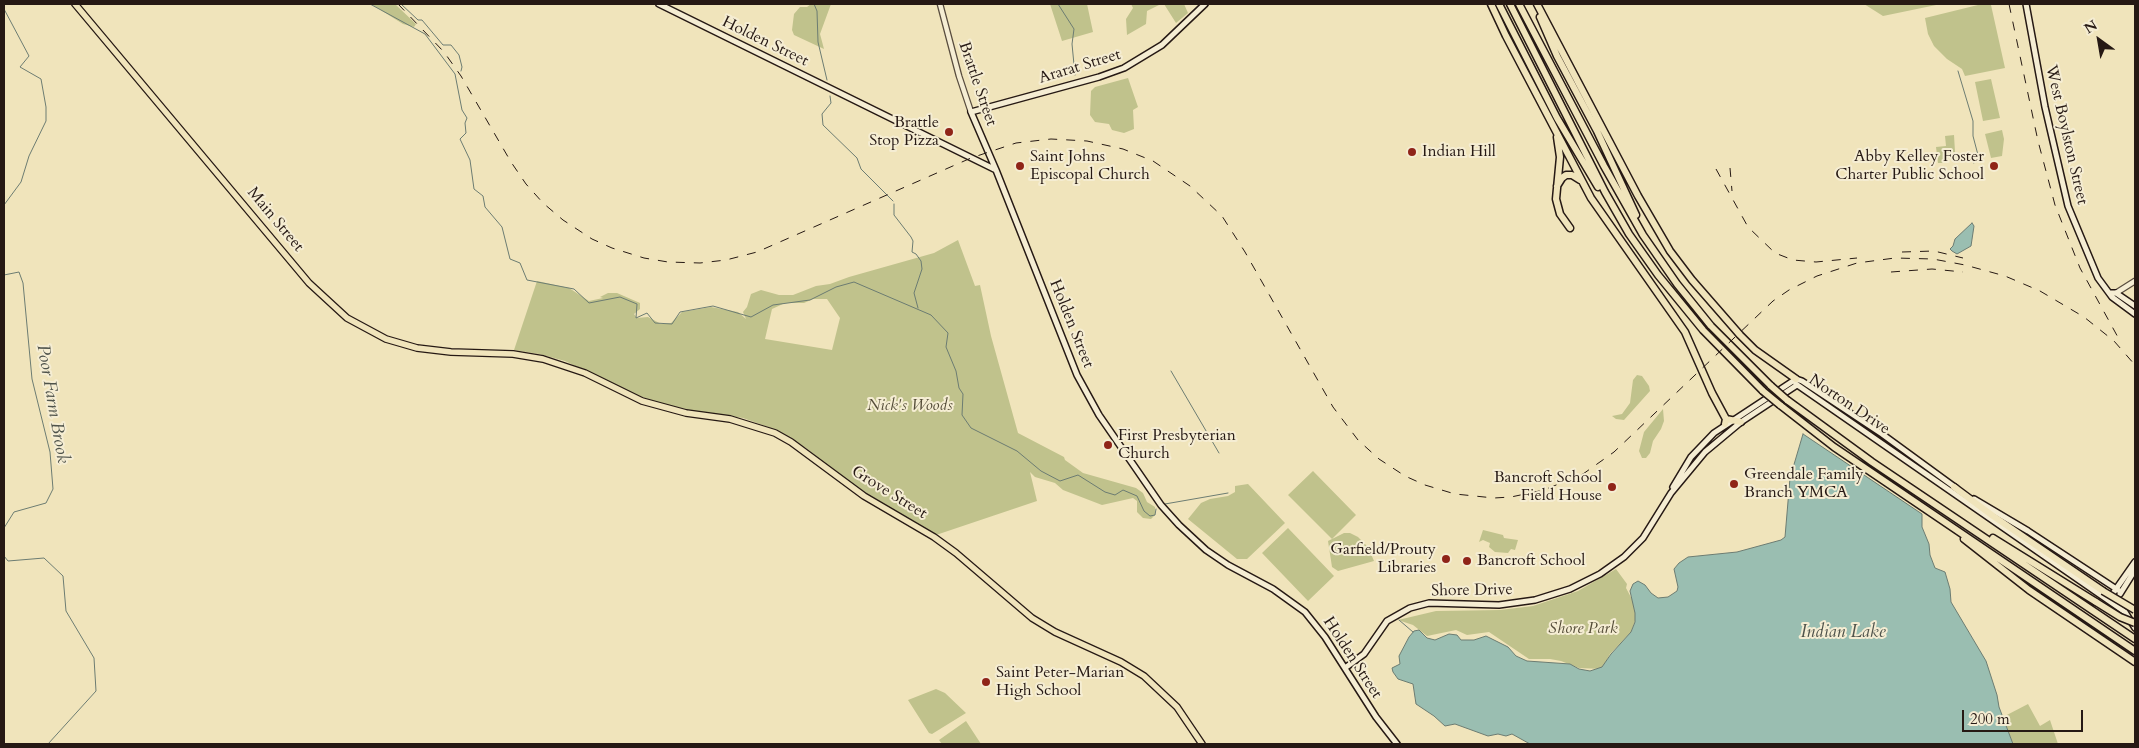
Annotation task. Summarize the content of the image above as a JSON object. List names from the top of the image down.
{
  "streets": {
    "main road": [
      "Holden Street",
      "Ararat Street",
      "Brattle Street",
      "West Boylston Street",
      "Main Street",
      "Norton Drive",
      "Grove Street",
      "Shore Drive"
    ]
  },
  "crossings": [
    ["Holden Street", "Brattle Street"],
    ["Holden Street", "Shore Drive"],
    ["Ararat Street", "Brattle Street"],
    ["Main Street", "Grove Street"],
    ["Norton Drive", "Shore Drive"]
  ],
  "water": ["Poor Farm Brook", "Indian Lake"],
  "parks": ["Nick's Woods", "Shore Park"],
  "places": [
    "Brattle Stop Pizza",
    "Indian Hill",
    "Saint Johns Episcopal Church",
    "Abby Kelley Foster Charter Public School",
    "First Presbyterian Church",
    "Greendale Family Branch YMCA",
    "Bancroft School Field House",
    "Garfield/Prouty Libraries",
    "Bancroft School",
    "Saint Peter-Marian High School"
  ],
  "scale_bar": "200 m",
  "north": "top left"
}
